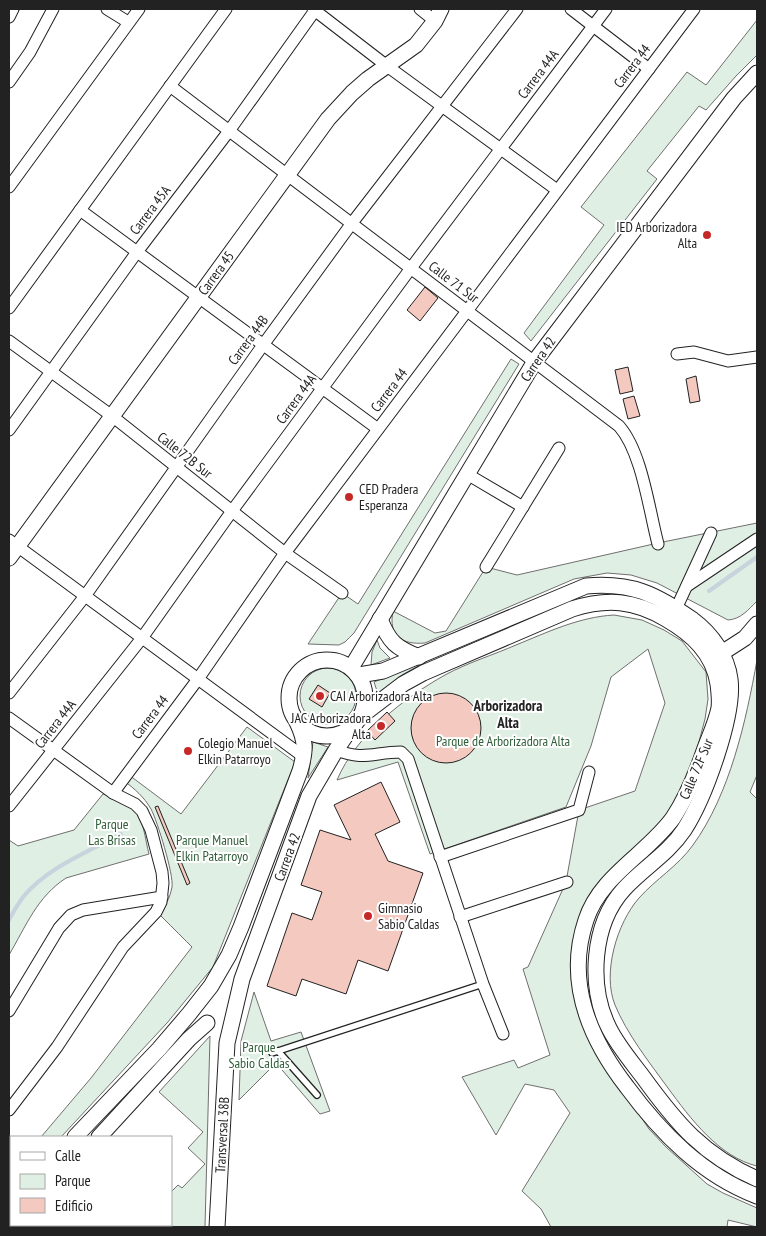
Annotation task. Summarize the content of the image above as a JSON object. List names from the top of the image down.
{
  "streets": {
    "street": [
      "Carrera 44",
      "Carrera 44A",
      "Carrera 45A",
      "Carrera 45",
      "Calle 71 Sur",
      "Carrera 44B",
      "Carrera 42",
      "Calle 72B Sur",
      "Calle 72F Sur",
      "Transversal 38B"
    ]
  },
  "crossings": [
    ["Carrera 44", "Calle 71 Sur"],
    ["Carrera 44", "Calle 72B Sur"],
    ["Carrera 44A", "Calle 71 Sur"],
    ["Carrera 44A", "Calle 72B Sur"],
    ["Carrera 45A", "Calle 71 Sur"],
    ["Carrera 45A", "Calle 72B Sur"],
    ["Carrera 45", "Calle 71 Sur"],
    ["Carrera 45", "Calle 72B Sur"],
    ["Calle 71 Sur", "Carrera 44B"],
    ["Calle 71 Sur", "Carrera 42"],
    ["Carrera 44B", "Calle 72B Sur"],
    ["Carrera 42", "Calle 72F Sur"],
    ["Carrera 42", "Transversal 38B"]
  ],
  "districts": ["Arborizadora Alta"],
  "parks": [
    "Parque de Arborizadora Alta",
    "Parque Las Brisas",
    "Parque Manuel Elkin Patarroyo",
    "Parque Sabio Caldas"
  ],
  "places": [
    "IED Arborizadora Alta",
    "CED Pradera Esperanza",
    "CAI Arborizadora Alta",
    "JAC Arborizadora Alta",
    "Colegio Manuel Elkin Patarroyo",
    "Gimnasio Sabio Caldas"
  ],
  "legend": ["Calle", "Parque", "Edificio"]
}
